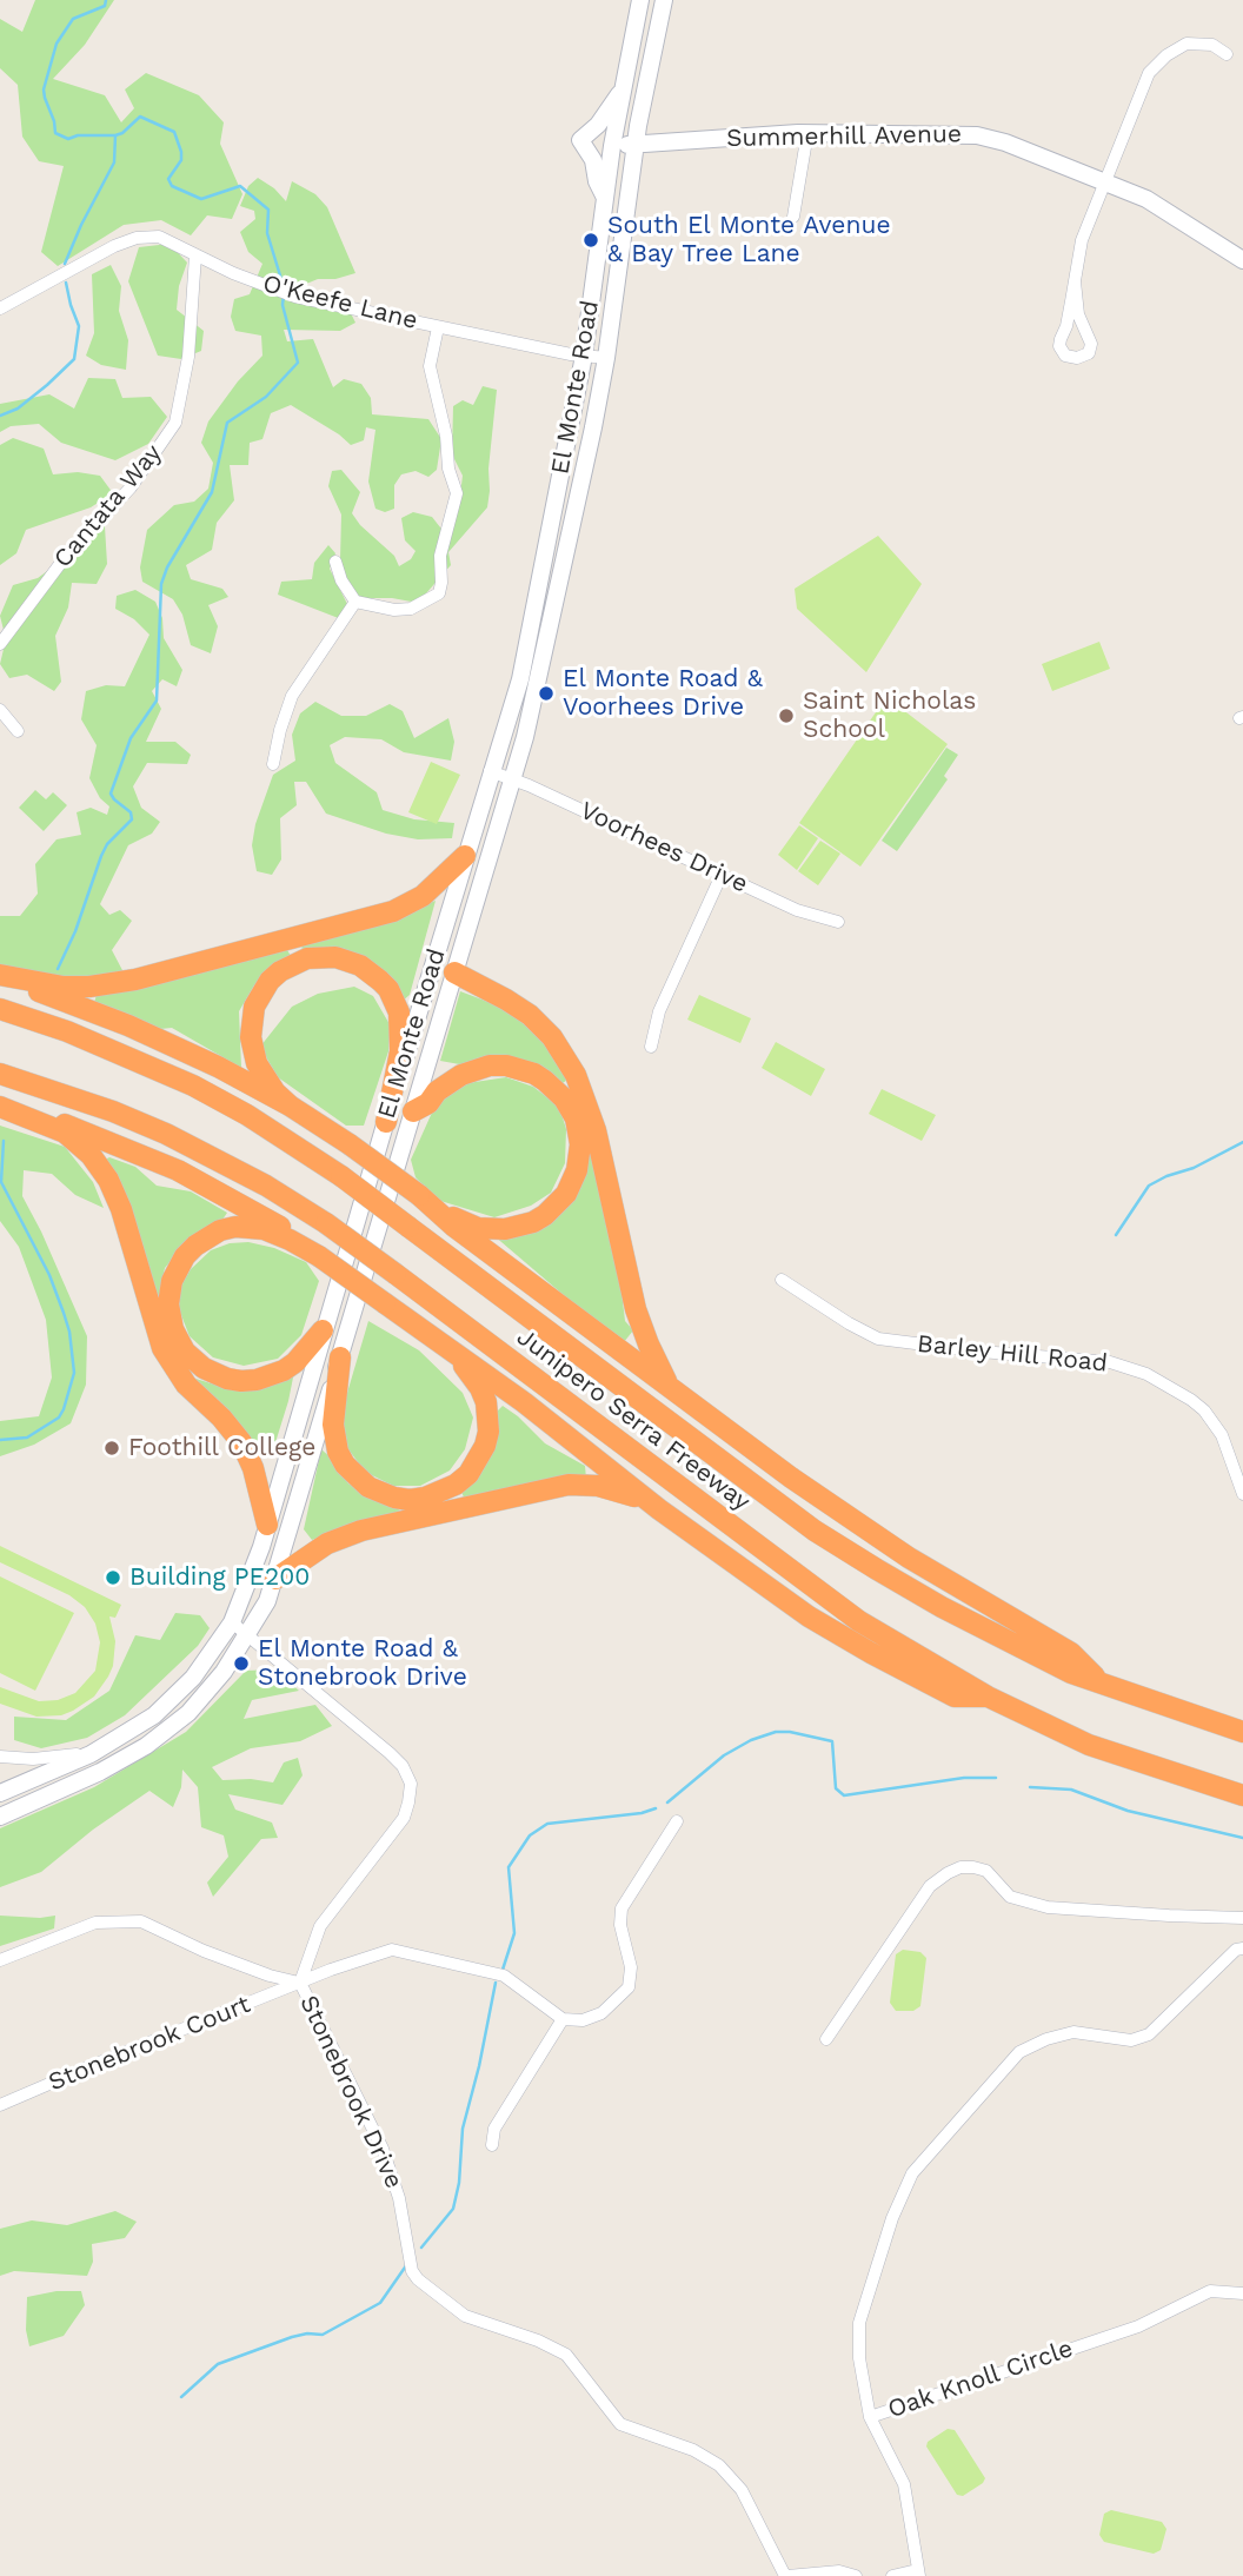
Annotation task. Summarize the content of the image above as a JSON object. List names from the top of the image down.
{
  "streets": {
    "highway": ["Junipero Serra Freeway"],
    "main road": ["Summerhill Avenue", "El Monte Road"],
    "street": [
      "O'Keefe Lane",
      "Cantata Way",
      "Voorhees Drive",
      "Barley Hill Road",
      "Stonebrook Court",
      "Stonebrook Drive",
      "Oak Knoll Circle"
    ]
  },
  "crossings": [
    ["Summerhill Avenue", "El Monte Road"],
    ["O'Keefe Lane", "El Monte Road"],
    ["O'Keefe Lane", "Cantata Way"],
    ["El Monte Road", "Voorhees Drive"],
    ["El Monte Road", "Stonebrook Drive"],
    ["Stonebrook Court", "Stonebrook Drive"]
  ],
  "places": [
    "South El Monte Avenue & Bay Tree Lane",
    "El Monte Road & Voorhees Drive",
    "Saint Nicholas School",
    "Foothill College",
    "Building PE200",
    "El Monte Road & Stonebrook Drive"
  ]
}
